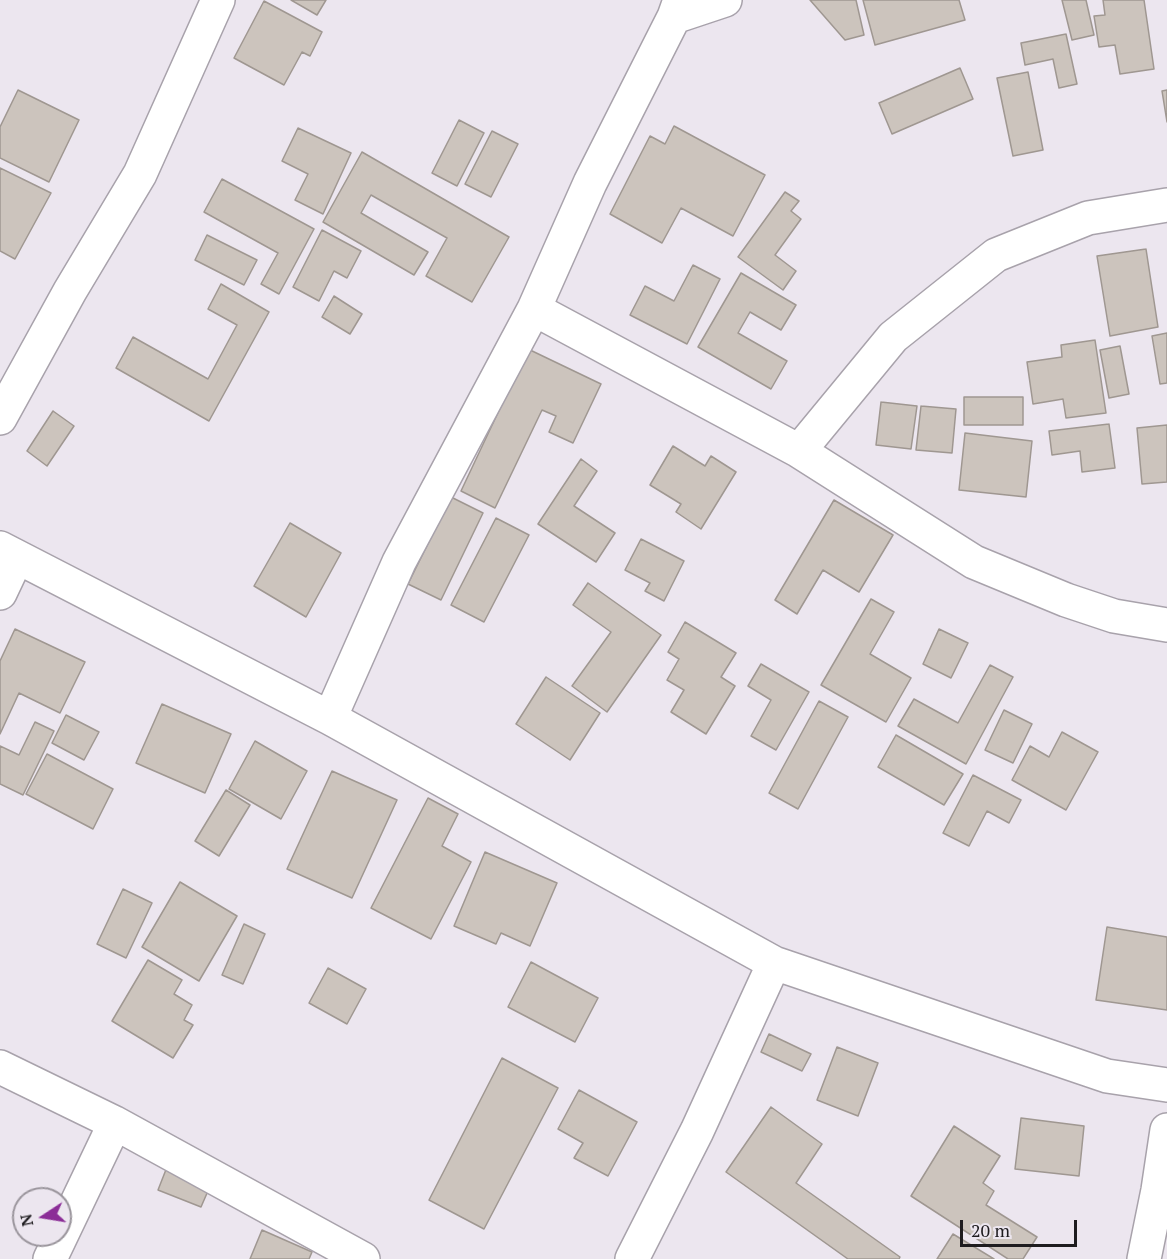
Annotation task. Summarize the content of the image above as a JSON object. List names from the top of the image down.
{
  "scale_bar": "20 m",
  "north": "left"
}
